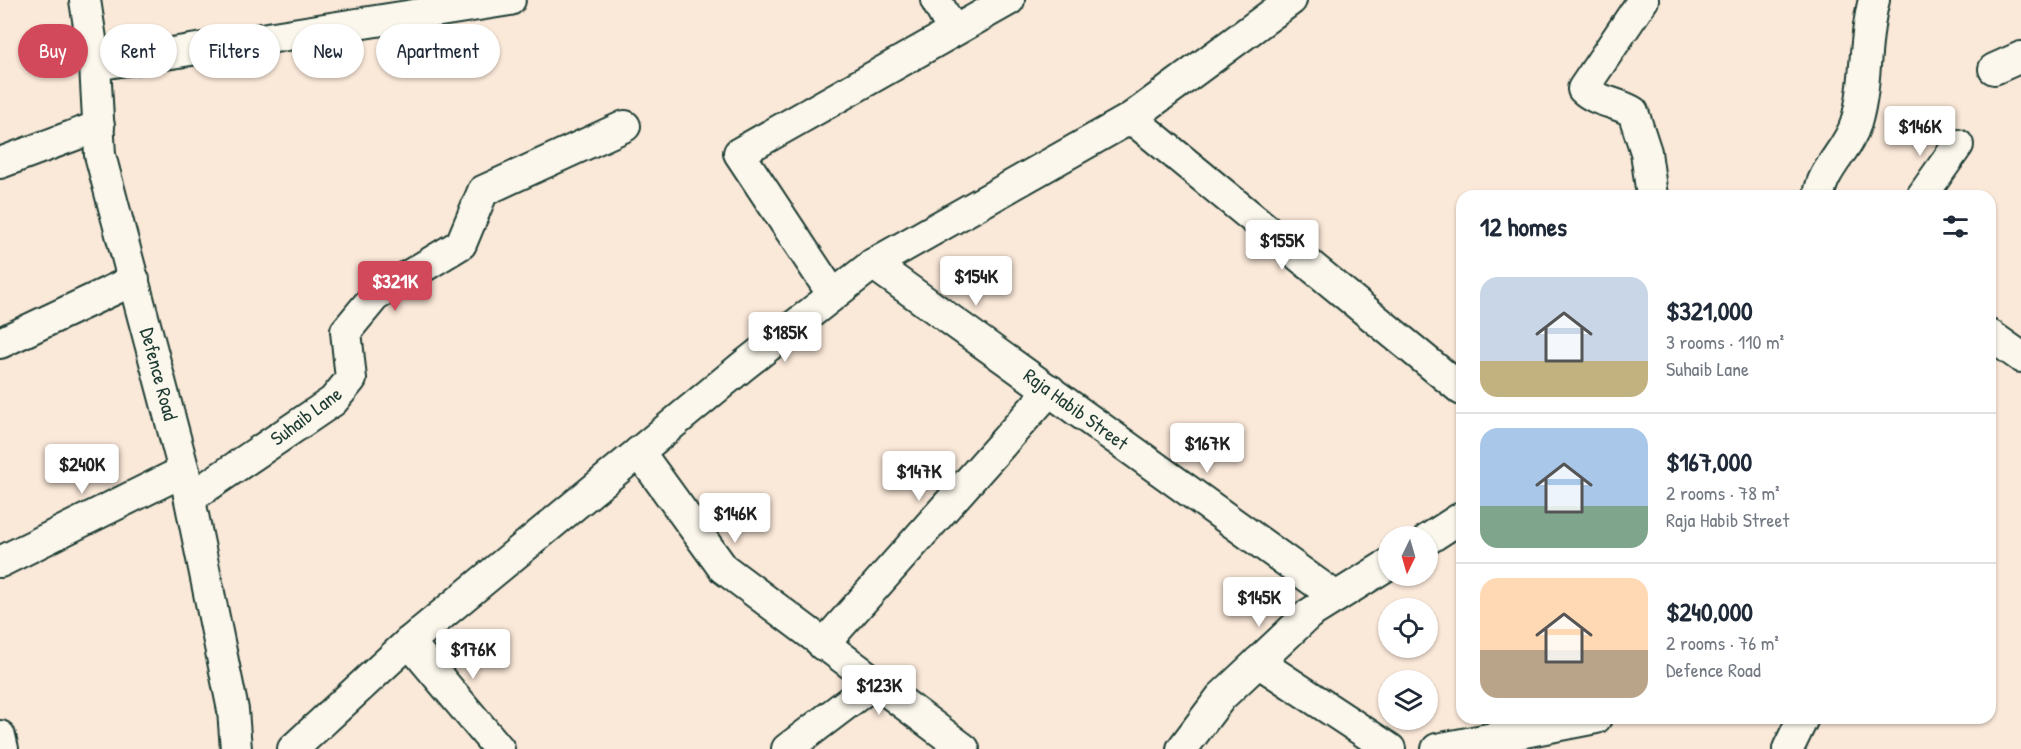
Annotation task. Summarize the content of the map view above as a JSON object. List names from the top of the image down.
{
  "streets": {
    "street": ["Defence Road", "Raja Habib Street", "Suhaib Lane"]
  },
  "crossings": [
    ["Defence Road", "Suhaib Lane"]
  ],
  "north": "bottom",
  "page": {
    "chip": [
      "Buy",
      "Rent",
      "Filters",
      "New",
      "Apartment"
    ],
    "price": [
      "$146K",
      "$155K",
      "$154K",
      "$321K",
      "$185K",
      "$167K",
      "$240K",
      "$147K",
      "$146K",
      "$145K",
      "$176K",
      "$123K"
    ],
    "heading": "12 homes",
    "list": [
      {
        "name": "$321,000",
        "note": "3 rooms · 110 m² · Suhaib Lane"
      },
      {
        "name": "$167,000",
        "note": "2 rooms · 78 m² · Raja Habib Street"
      },
      {
        "name": "$240,000",
        "note": "2 rooms · 76 m² · Defence Road"
      }
    ]
  }
}
